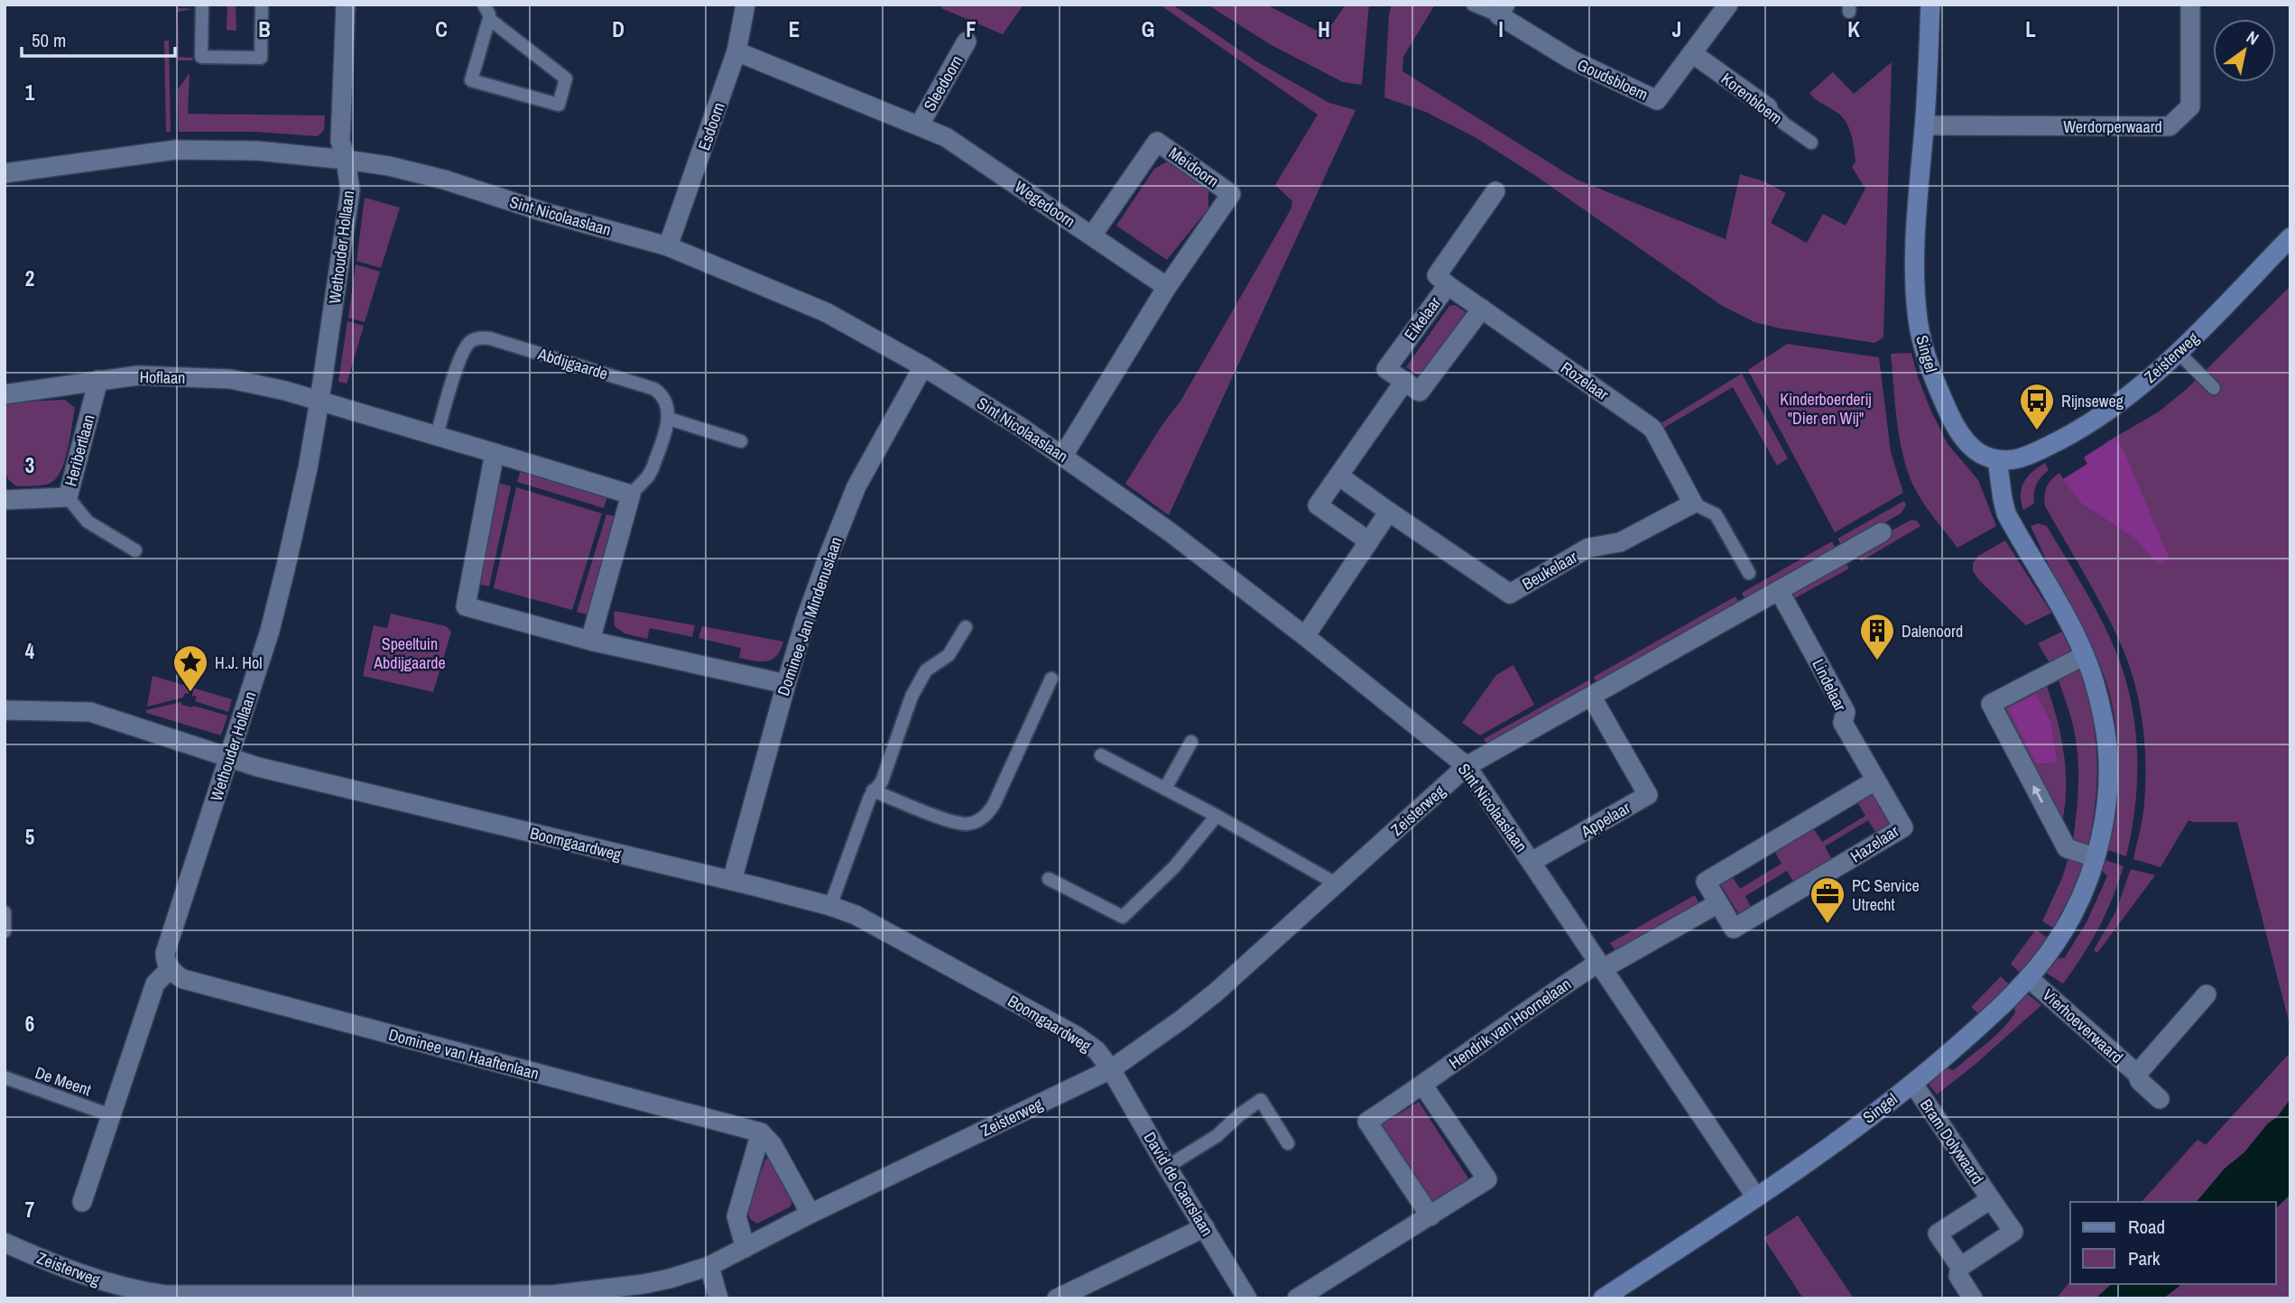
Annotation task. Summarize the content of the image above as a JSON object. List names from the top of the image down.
{
  "streets": {
    "street": [
      "Goudsbloem",
      "Sleedoorn",
      "Korenbloem",
      "Esdoorn",
      "Werdorperwaard",
      "Meidoorn",
      "Wegedoorn",
      "Sint Nicolaaslaan",
      "Wethouder Hollaan",
      "Eikelaar",
      "Singel",
      "Zeisterweg",
      "Hoflaan",
      "Rozelaar",
      "Heribertlaan",
      "Beukelaar",
      "Dominee Jan Mindenuslaan",
      "Lindelaar",
      "Appelaar",
      "Boomgaardweg",
      "Hazelaar",
      "Hendrik van Hoornelaan",
      "Vierhoeverwaard",
      "Dominee van Haaftenlaan",
      "Bram Dolywaard",
      "David de Caerslaan"
    ],
    "lane": ["Abdijgaarde", "De Meent"]
  },
  "crossings": [
    ["Goudsbloem", "Korenbloem"],
    ["Sleedoorn", "Wegedoorn"],
    ["Esdoorn", "Wegedoorn"],
    ["Esdoorn", "Sint Nicolaaslaan"],
    ["Werdorperwaard", "Singel"],
    ["Meidoorn", "Wegedoorn"],
    ["Sint Nicolaaslaan", "Wethouder Hollaan"],
    ["Sint Nicolaaslaan", "Singel"],
    ["Sint Nicolaaslaan", "Zeisterweg"],
    ["Sint Nicolaaslaan", "Dominee Jan Mindenuslaan"],
    ["Sint Nicolaaslaan", "Appelaar"],
    ["Sint Nicolaaslaan", "Hendrik van Hoornelaan"],
    ["Wethouder Hollaan", "Hoflaan"],
    ["Wethouder Hollaan", "Boomgaardweg"],
    ["Wethouder Hollaan", "Dominee van Haaftenlaan"],
    ["Eikelaar", "Rozelaar"],
    ["Singel", "Zeisterweg"],
    ["Singel", "Vierhoeverwaard"],
    ["Singel", "Bram Dolywaard"],
    ["Zeisterweg", "Lindelaar"],
    ["Zeisterweg", "Appelaar"],
    ["Zeisterweg", "Boomgaardweg"],
    ["Zeisterweg", "David de Caerslaan"],
    ["Hoflaan", "Heribertlaan"],
    ["Rozelaar", "Beukelaar"],
    ["Dominee Jan Mindenuslaan", "Boomgaardweg"],
    ["Lindelaar", "Hazelaar"],
    ["Boomgaardweg", "David de Caerslaan"]
  ],
  "parks": ["Kinderboerderij \"Dier en Wij\"", "Speeltuin Abdijgaarde"],
  "places": {
    "bus stop": ["Rijnseweg"],
    "building": ["Dalenoord"],
    "place": ["H.J. Hol"],
    "office": ["PC Service Utrecht"]
  },
  "legend": ["Road", "Park"],
  "scale_bar": "50 m",
  "north": "top right",
  "grid": {
    "columns": [
      "B",
      "C",
      "D",
      "E",
      "F",
      "G",
      "H",
      "I",
      "J",
      "K",
      "L"
    ],
    "rows": [
      "1",
      "2",
      "3",
      "4",
      "5",
      "6",
      "7"
    ]
  }
}
